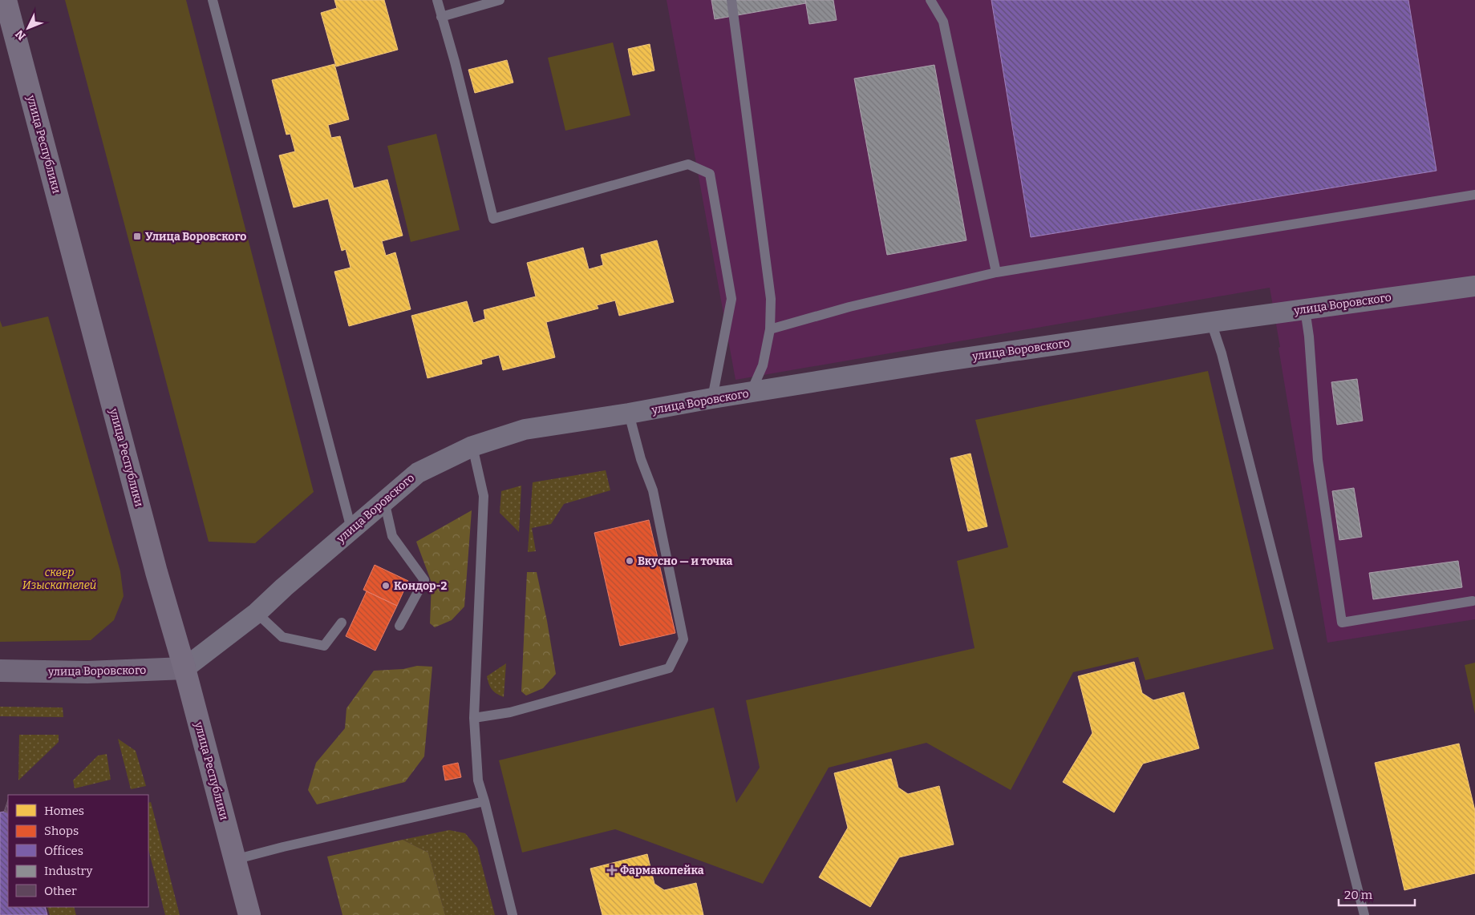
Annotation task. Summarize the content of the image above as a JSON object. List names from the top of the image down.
{
  "streets": {
    "main road": ["улица Республики"],
    "street": ["улица Воровского"]
  },
  "crossings": [
    ["улица Республики", "улица Воровского"]
  ],
  "parks": ["сквер Изыскателей"],
  "places": {
    "transit": ["Улица Воровского"],
    "other": ["Вкусно — и точка", "Кондор-2"],
    "health": ["Фармакопейка"]
  },
  "legend": [
    "Homes",
    "Shops",
    "Offices",
    "Industry",
    "Other"
  ],
  "scale_bar": "20 m",
  "north": "bottom left"
}
